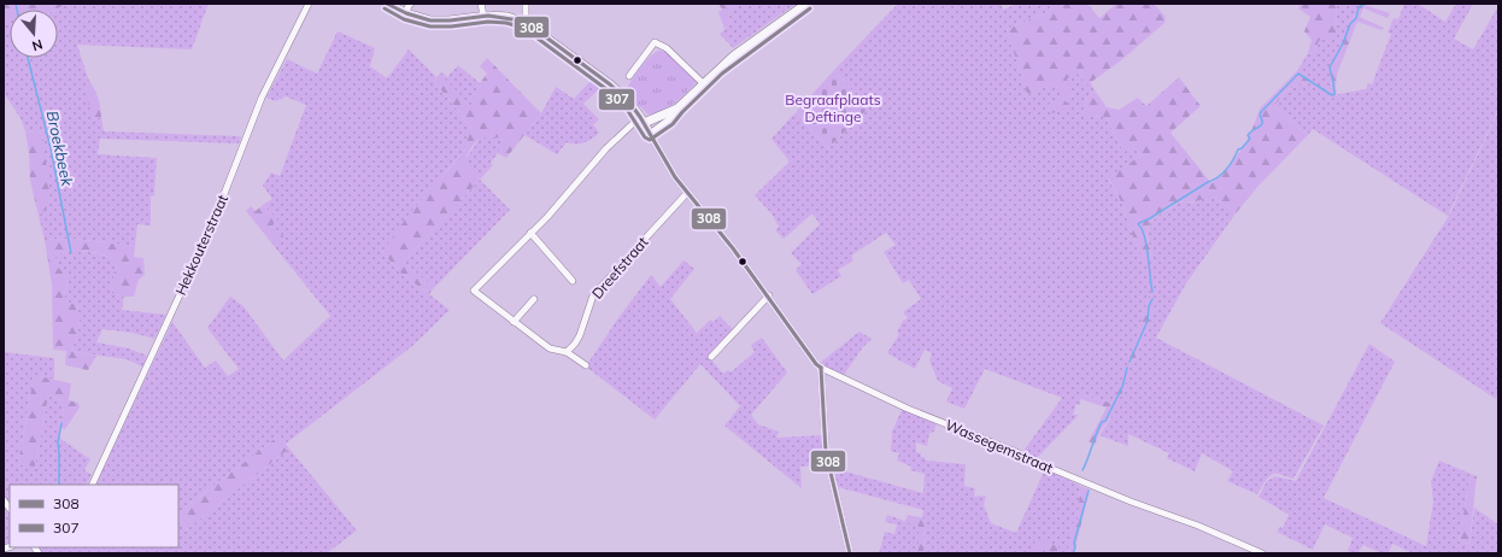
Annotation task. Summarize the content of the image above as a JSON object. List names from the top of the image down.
{
  "streets": {
    "street": ["Hekkouterstraat", "Dreefstraat", "Wassegemstraat"]
  },
  "crossings": [
    ["Dreefstraat", "Wassegemstraat"]
  ],
  "water": ["Broekbeek"],
  "parks": ["Begraafplaats Deftinge"],
  "lines": ["transit line 308", "transit line 307"],
  "legend": ["308", "307"],
  "north": "bottom"
}
